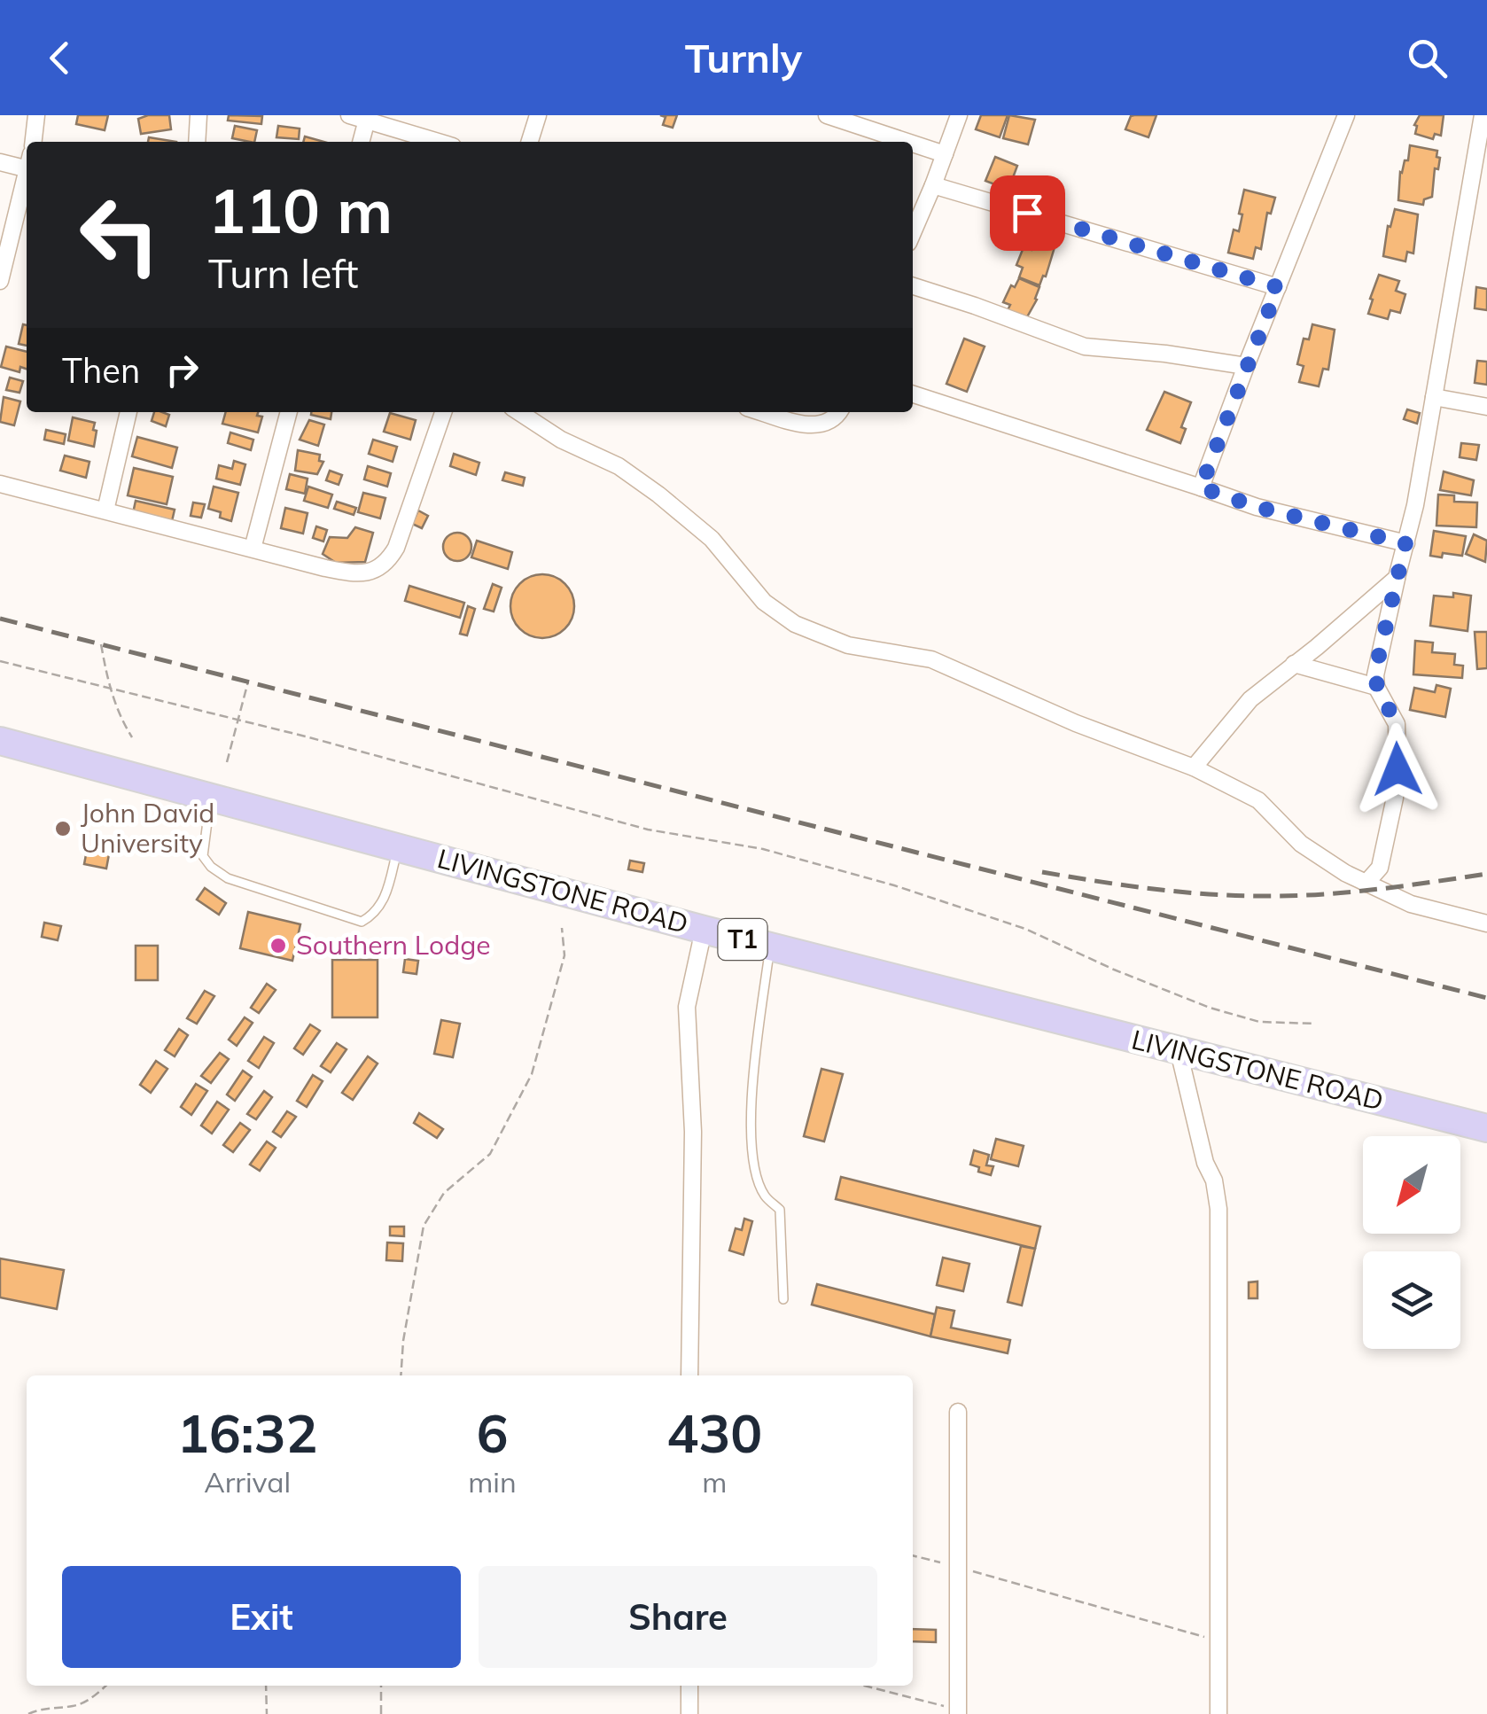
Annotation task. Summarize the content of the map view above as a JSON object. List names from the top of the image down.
{
  "streets": {
    "highway": ["LIVINGSTONE ROAD", "T1"]
  },
  "places": ["John David University", "Southern Lodge"],
  "north": "bottom left",
  "page": {
    "header": "Turnly",
    "turn": ["110 m", "Turn left"],
    "then": "Then",
    "eta": [
      "16:32",
      "Arrival",
      "6",
      "min",
      "430",
      "m"
    ],
    "buttons": ["Exit", "Share"]
  }
}
